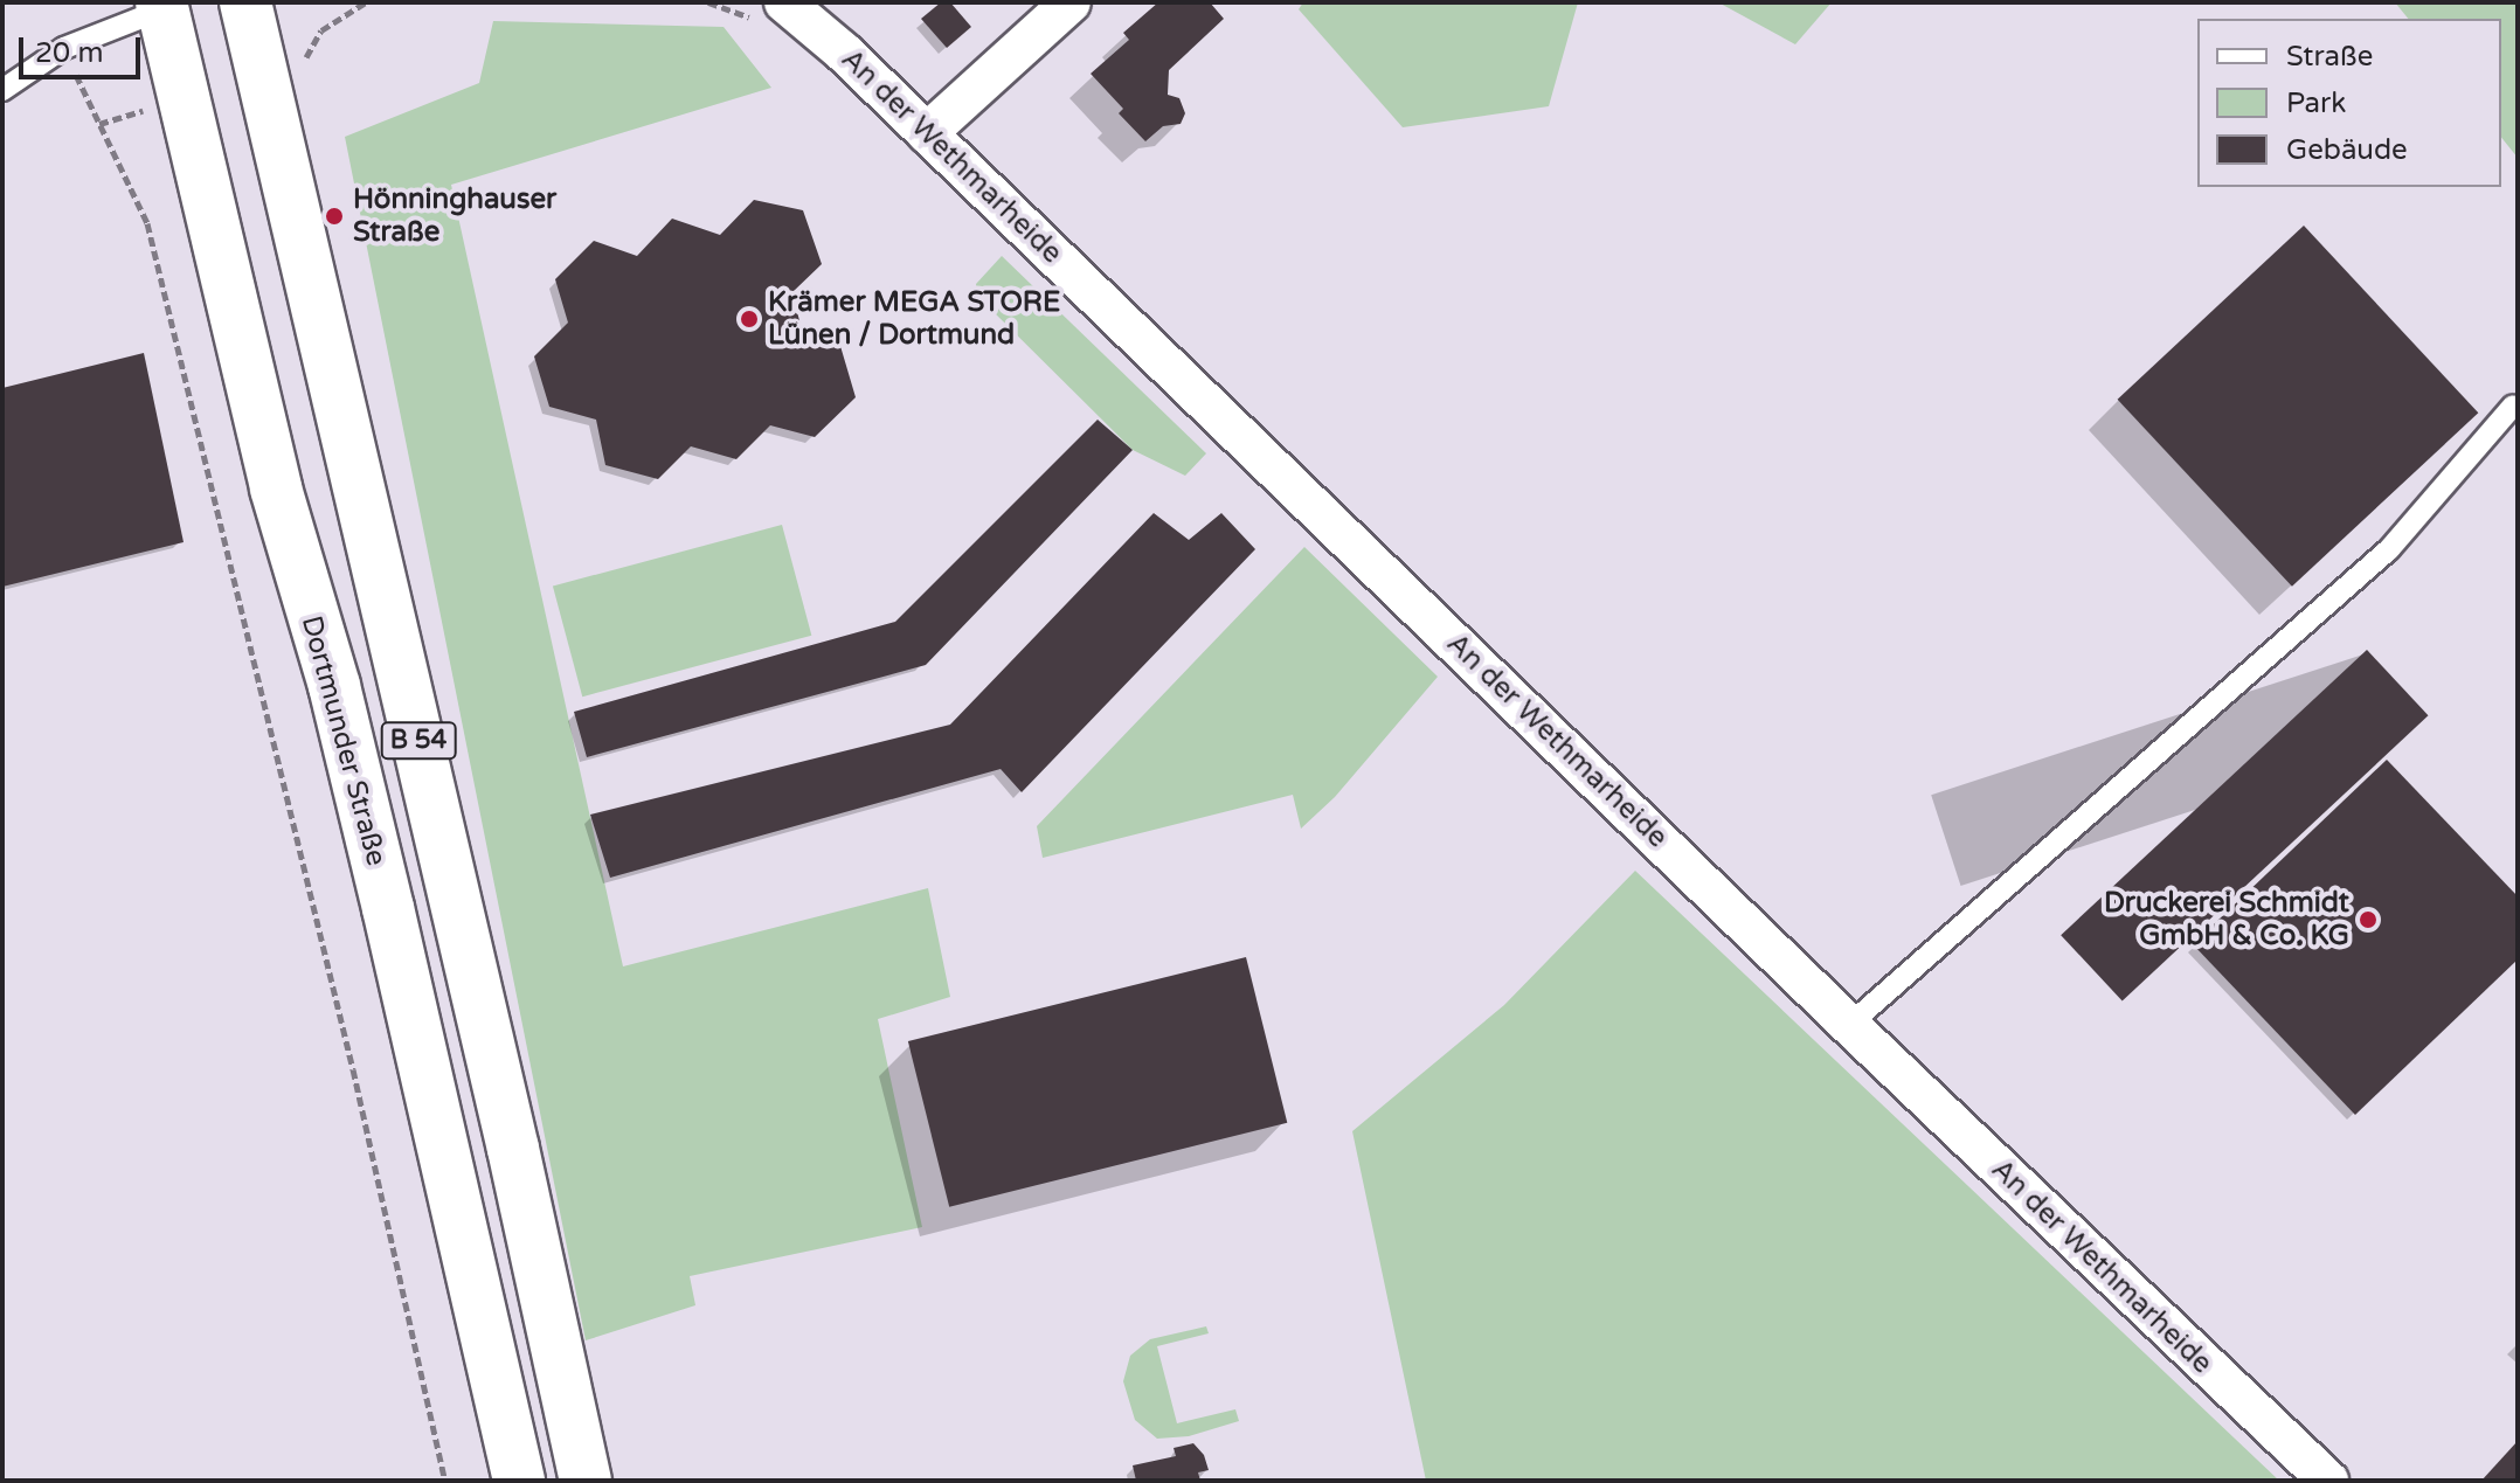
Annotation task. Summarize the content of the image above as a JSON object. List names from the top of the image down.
{
  "streets": {
    "main road": ["Dortmunder Straße", "B 54"],
    "street": ["An der Wethmarheide"]
  },
  "places": ["Hönninghauser Straße", "Krämer MEGA STORE Lünen / Dortmund", "Druckerei Schmidt GmbH & Co. KG"],
  "legend": ["Straße", "Park", "Gebäude"],
  "scale_bar": "20 m"
}
